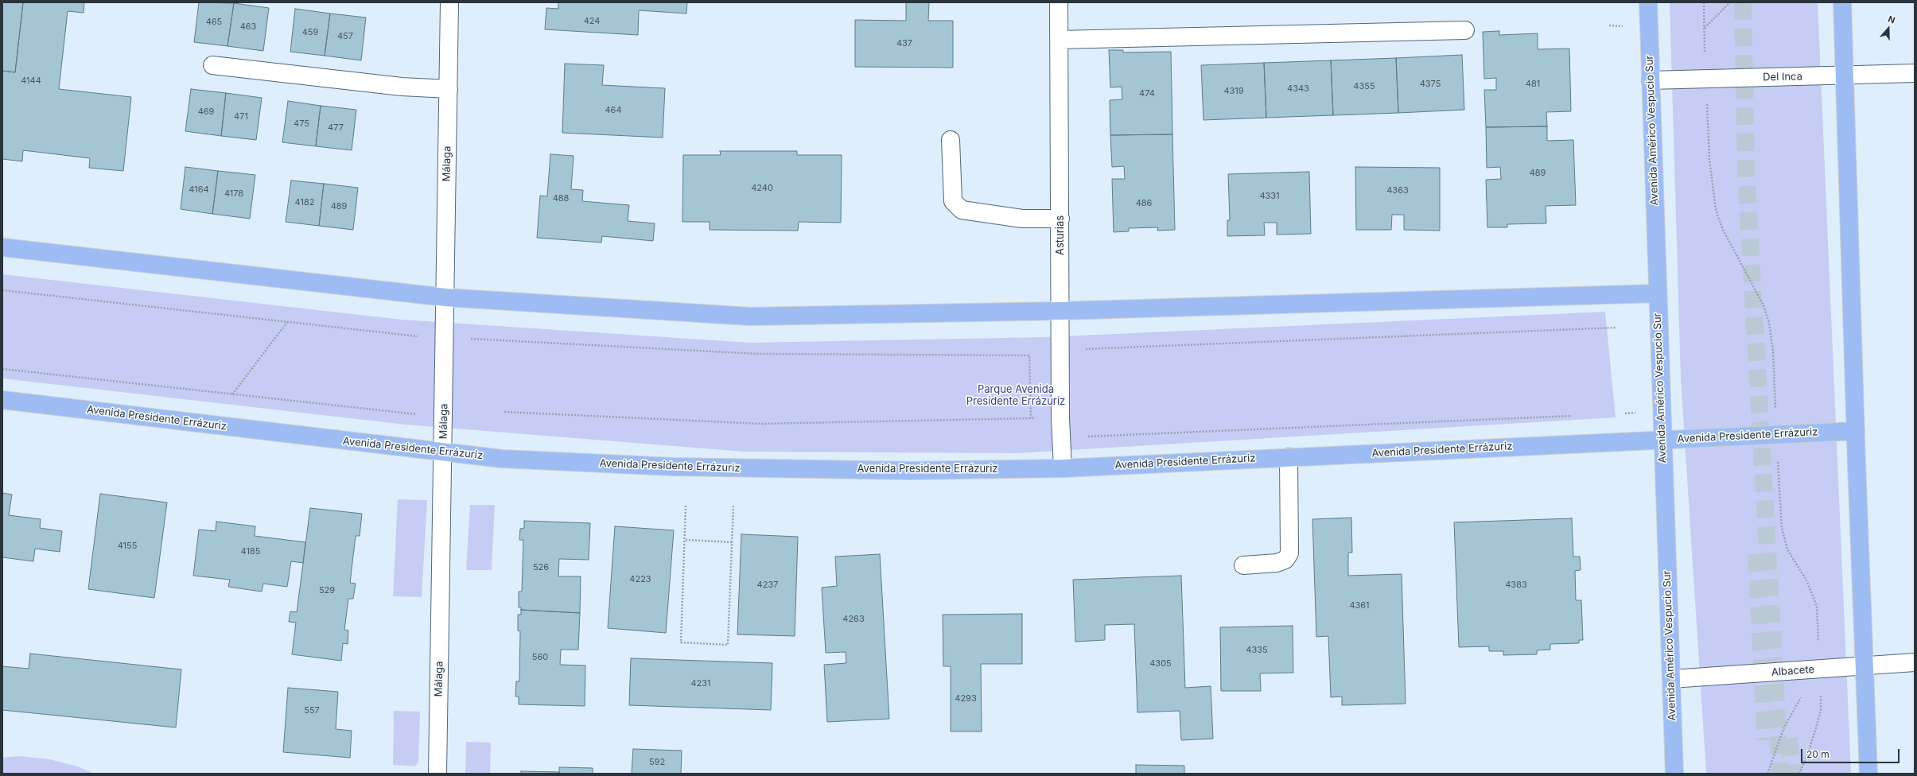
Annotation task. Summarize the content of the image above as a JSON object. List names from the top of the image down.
{
  "streets": {
    "main road": ["Avenida Américo Vespucio Sur", "Avenida Presidente Errázuriz"],
    "street": [
      "Del Inca",
      "Málaga",
      "Asturias",
      "Albacete"
    ]
  },
  "crossings": [
    ["Del Inca", "Avenida Américo Vespucio Sur"],
    ["Avenida Américo Vespucio Sur", "Avenida Presidente Errázuriz"],
    ["Avenida Américo Vespucio Sur", "Albacete"],
    ["Málaga", "Avenida Presidente Errázuriz"],
    ["Asturias", "Avenida Presidente Errázuriz"]
  ],
  "parks": ["Parque Avenida Presidente Errázuriz"],
  "house_numbers": [
    "424",
    "465",
    "463",
    "459",
    "457",
    "437",
    "4144",
    "4375",
    "481",
    "4355",
    "4343",
    "4319",
    "474",
    "464",
    "469",
    "471",
    "475",
    "477",
    "489",
    "4240",
    "4164",
    "4363",
    "4178",
    "4331",
    "488",
    "4182",
    "486",
    "489",
    "4155",
    "4185",
    "526",
    "4223",
    "4237",
    "4383",
    "529",
    "4361",
    "4263",
    "4335",
    "560",
    "4305",
    "4231",
    "4293",
    "557",
    "592"
  ],
  "scale_bar": "20 m",
  "north": "top"
}
